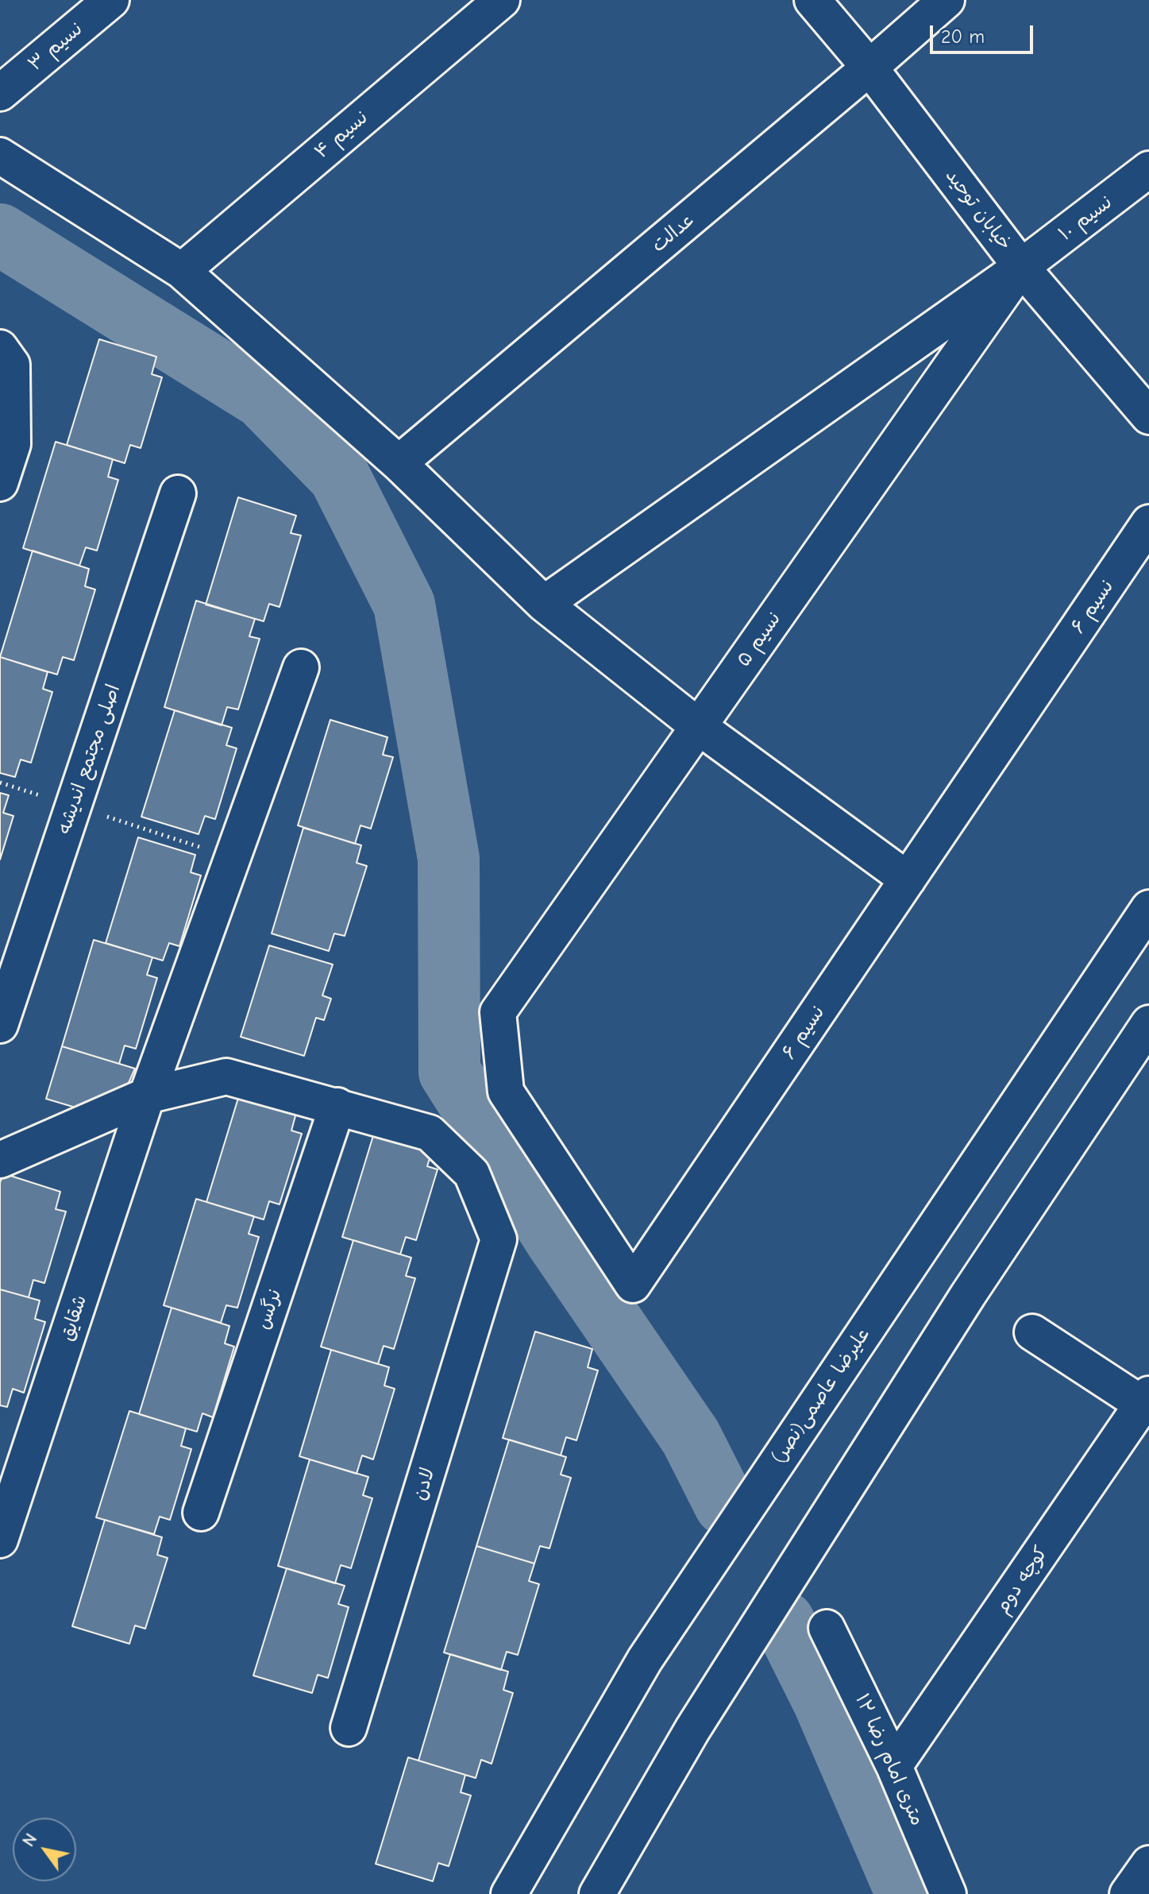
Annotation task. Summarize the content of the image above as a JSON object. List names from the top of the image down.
{
  "streets": {
    "street": [
      "نسیم ۳",
      "نسیم ۴",
      "خیابان توحید",
      "نسیم ۱۰",
      "عدالت",
      "نسیم ۶",
      "نسیم ۵",
      "اصلی مجتمع اندیشه",
      "نرگس",
      "شقایق",
      "علیرضا عاصمی(نصر)",
      "لادن",
      "کوچه دوم",
      "۱۲ متری امام رضا"
    ]
  },
  "crossings": [
    ["خیابان توحید", "نسیم ۱۰"],
    ["خیابان توحید", "عدالت"],
    ["خیابان توحید", "نسیم ۵"],
    ["نسیم ۱۰", "نسیم ۵"],
    ["نسیم ۶", "نسیم ۵"],
    ["نرگس", "لادن"],
    ["کوچه دوم", "۱۲ متری امام رضا"]
  ],
  "scale_bar": "20 m",
  "north": "top left"
}
